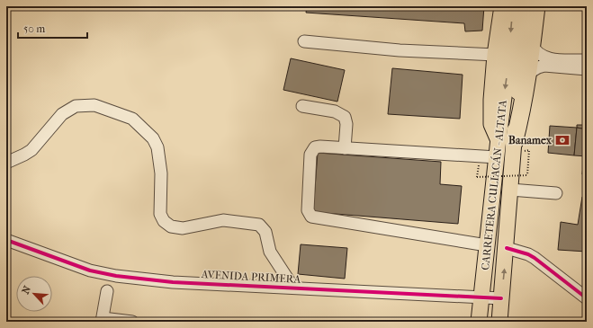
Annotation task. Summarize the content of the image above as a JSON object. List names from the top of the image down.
{
  "streets": {
    "main road": ["CARRETERA CULIACÁN - ALTATA"],
    "street": ["AVENIDA PRIMERA"]
  },
  "crossings": [
    ["CARRETERA CULIACÁN - ALTATA", "AVENIDA PRIMERA"]
  ],
  "places": {
    "bank": ["Banamex"]
  },
  "scale_bar": "50 m",
  "north": "top left"
}
